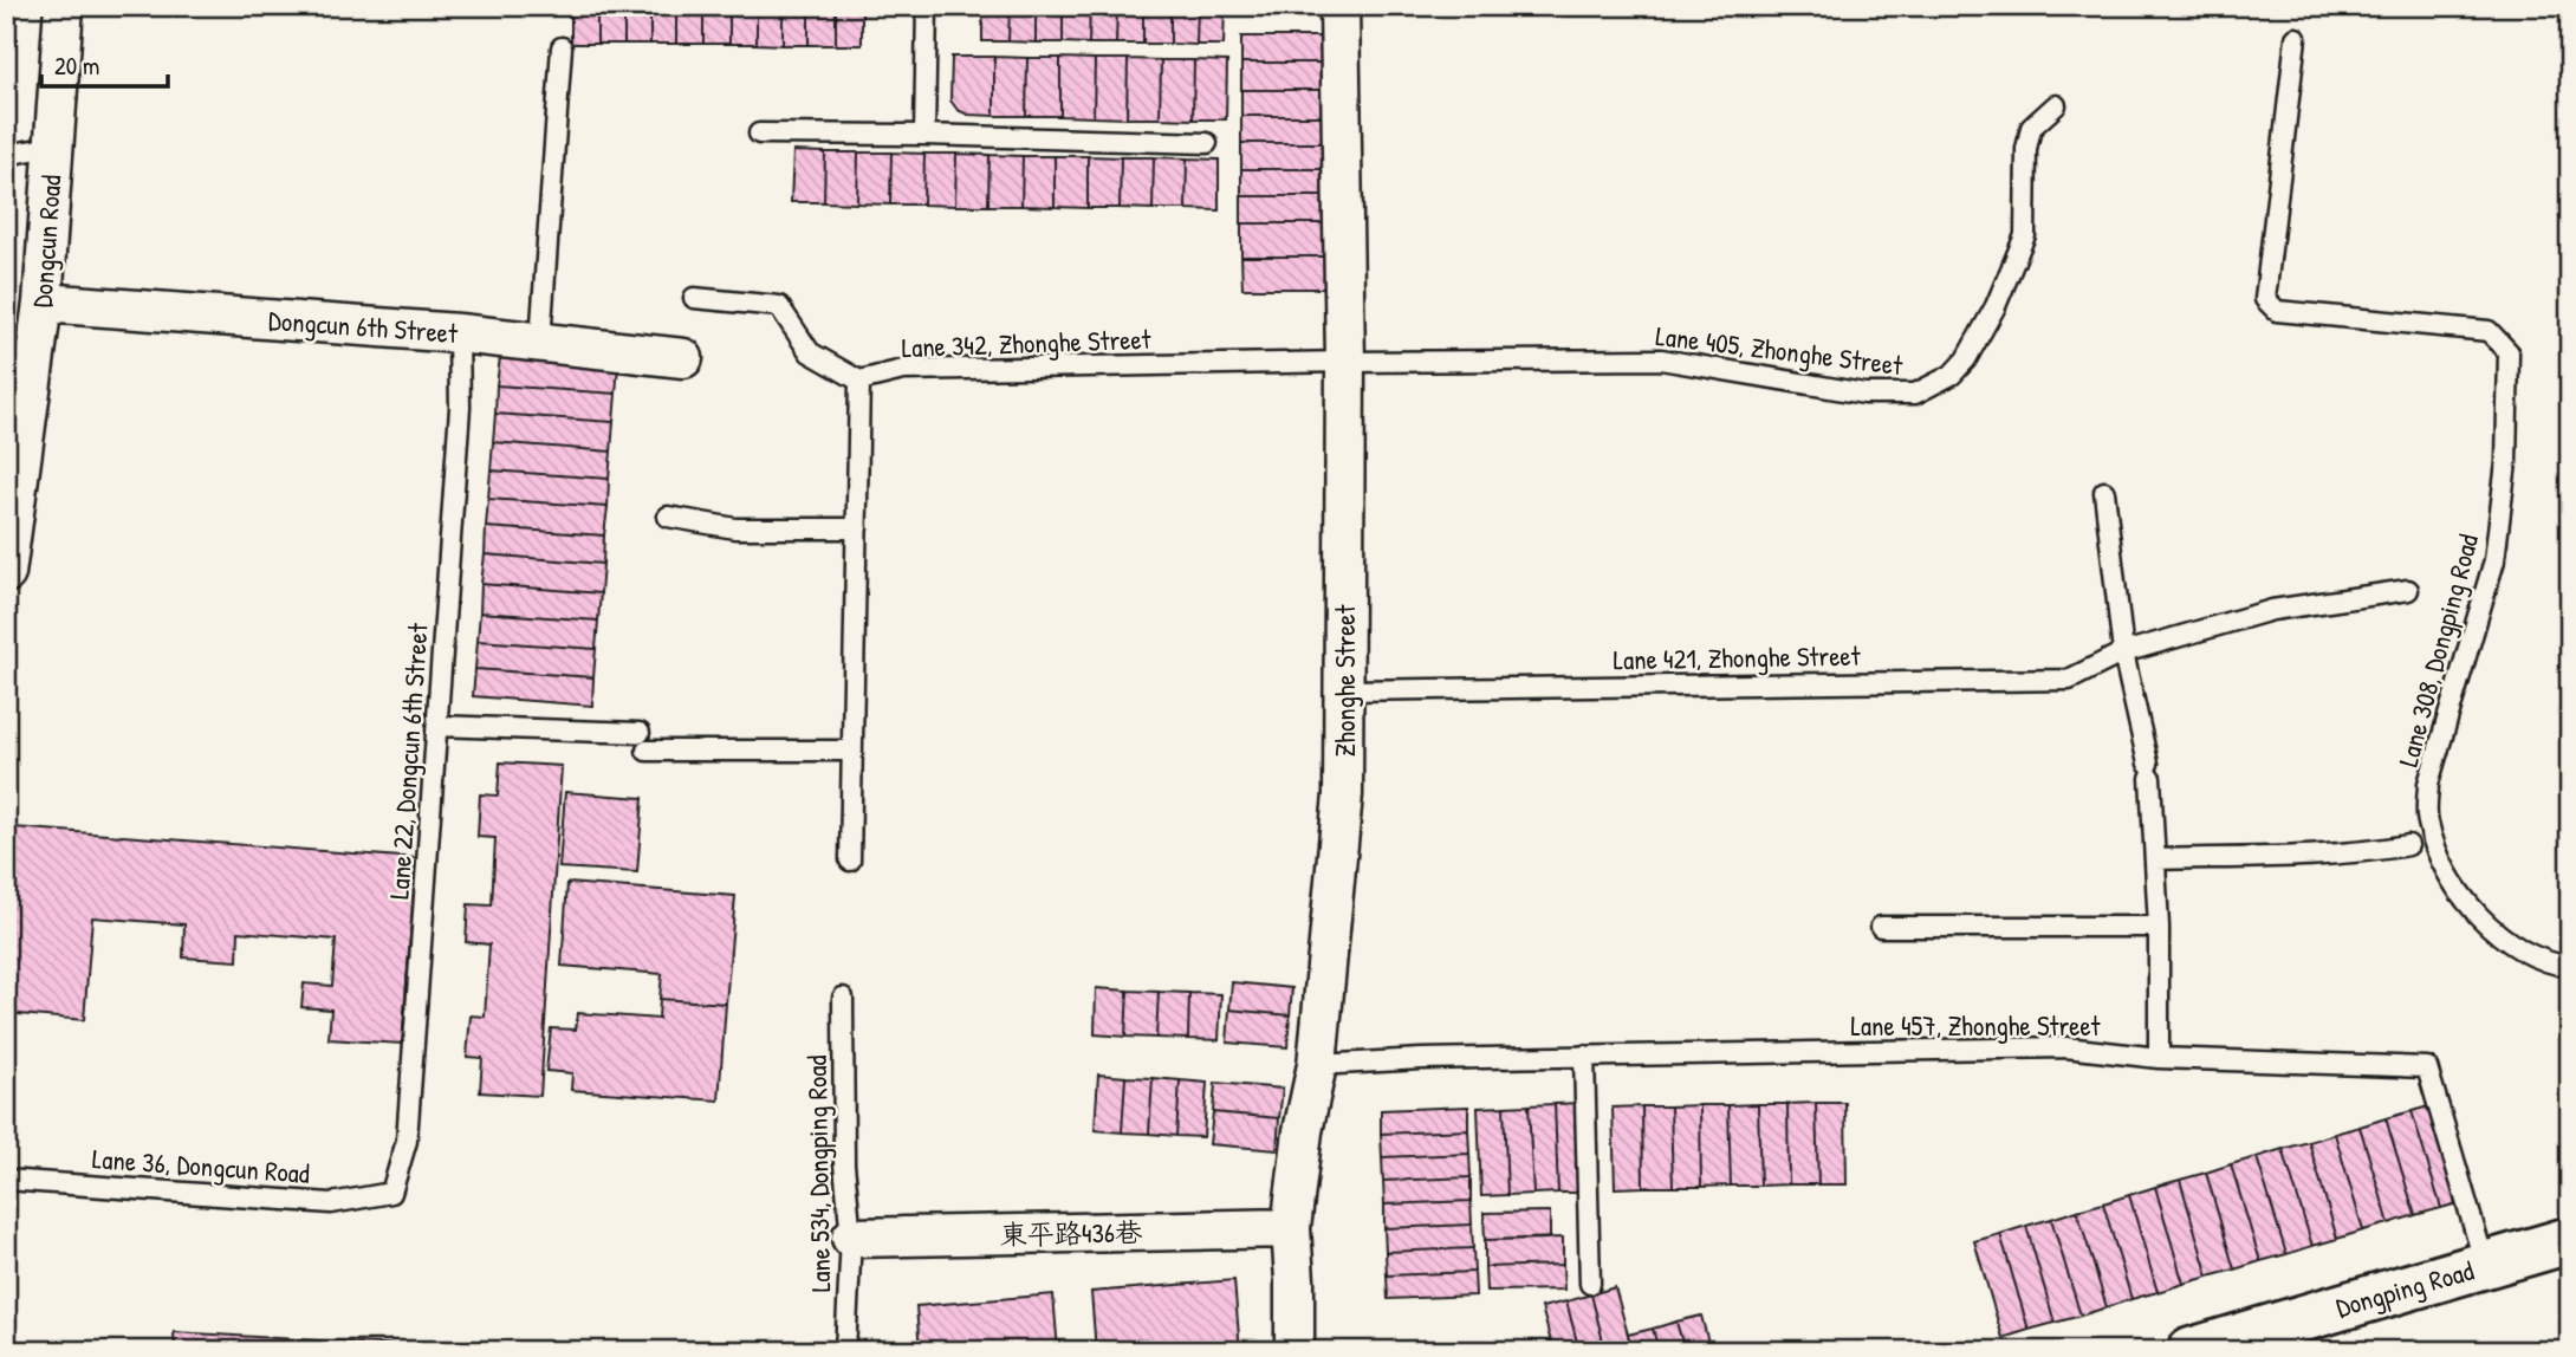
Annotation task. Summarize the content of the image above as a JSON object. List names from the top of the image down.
{
  "streets": {
    "main road": ["Dongping Road"],
    "street": [
      "Dongcun Road",
      "Dongcun 6th Street",
      "Zhonghe Street",
      "東平路436巷"
    ],
    "lane": [
      "Lane 342, Zhonghe Street",
      "Lane 405, Zhonghe Street",
      "Lane 308, Dongping Road",
      "Lane 421, Zhonghe Street",
      "Lane 22, Dongcun 6th Street",
      "Lane 457, Zhonghe Street",
      "Lane 36, Dongcun Road",
      "Lane 534, Dongping Road"
    ]
  },
  "crossings": [
    ["Dongcun Road", "Dongcun 6th Street"],
    ["Dongcun 6th Street", "Lane 22, Dongcun 6th Street"],
    ["Lane 342, Zhonghe Street", "Lane 405, Zhonghe Street"],
    ["Lane 342, Zhonghe Street", "Zhonghe Street"],
    ["Lane 405, Zhonghe Street", "Zhonghe Street"],
    ["Lane 421, Zhonghe Street", "Zhonghe Street"],
    ["Zhonghe Street", "Lane 457, Zhonghe Street"],
    ["Zhonghe Street", "東平路436巷"],
    ["Lane 22, Dongcun 6th Street", "Lane 36, Dongcun Road"],
    ["Lane 457, Zhonghe Street", "Dongping Road"],
    ["Lane 534, Dongping Road", "東平路436巷"]
  ],
  "scale_bar": "20 m"
}
